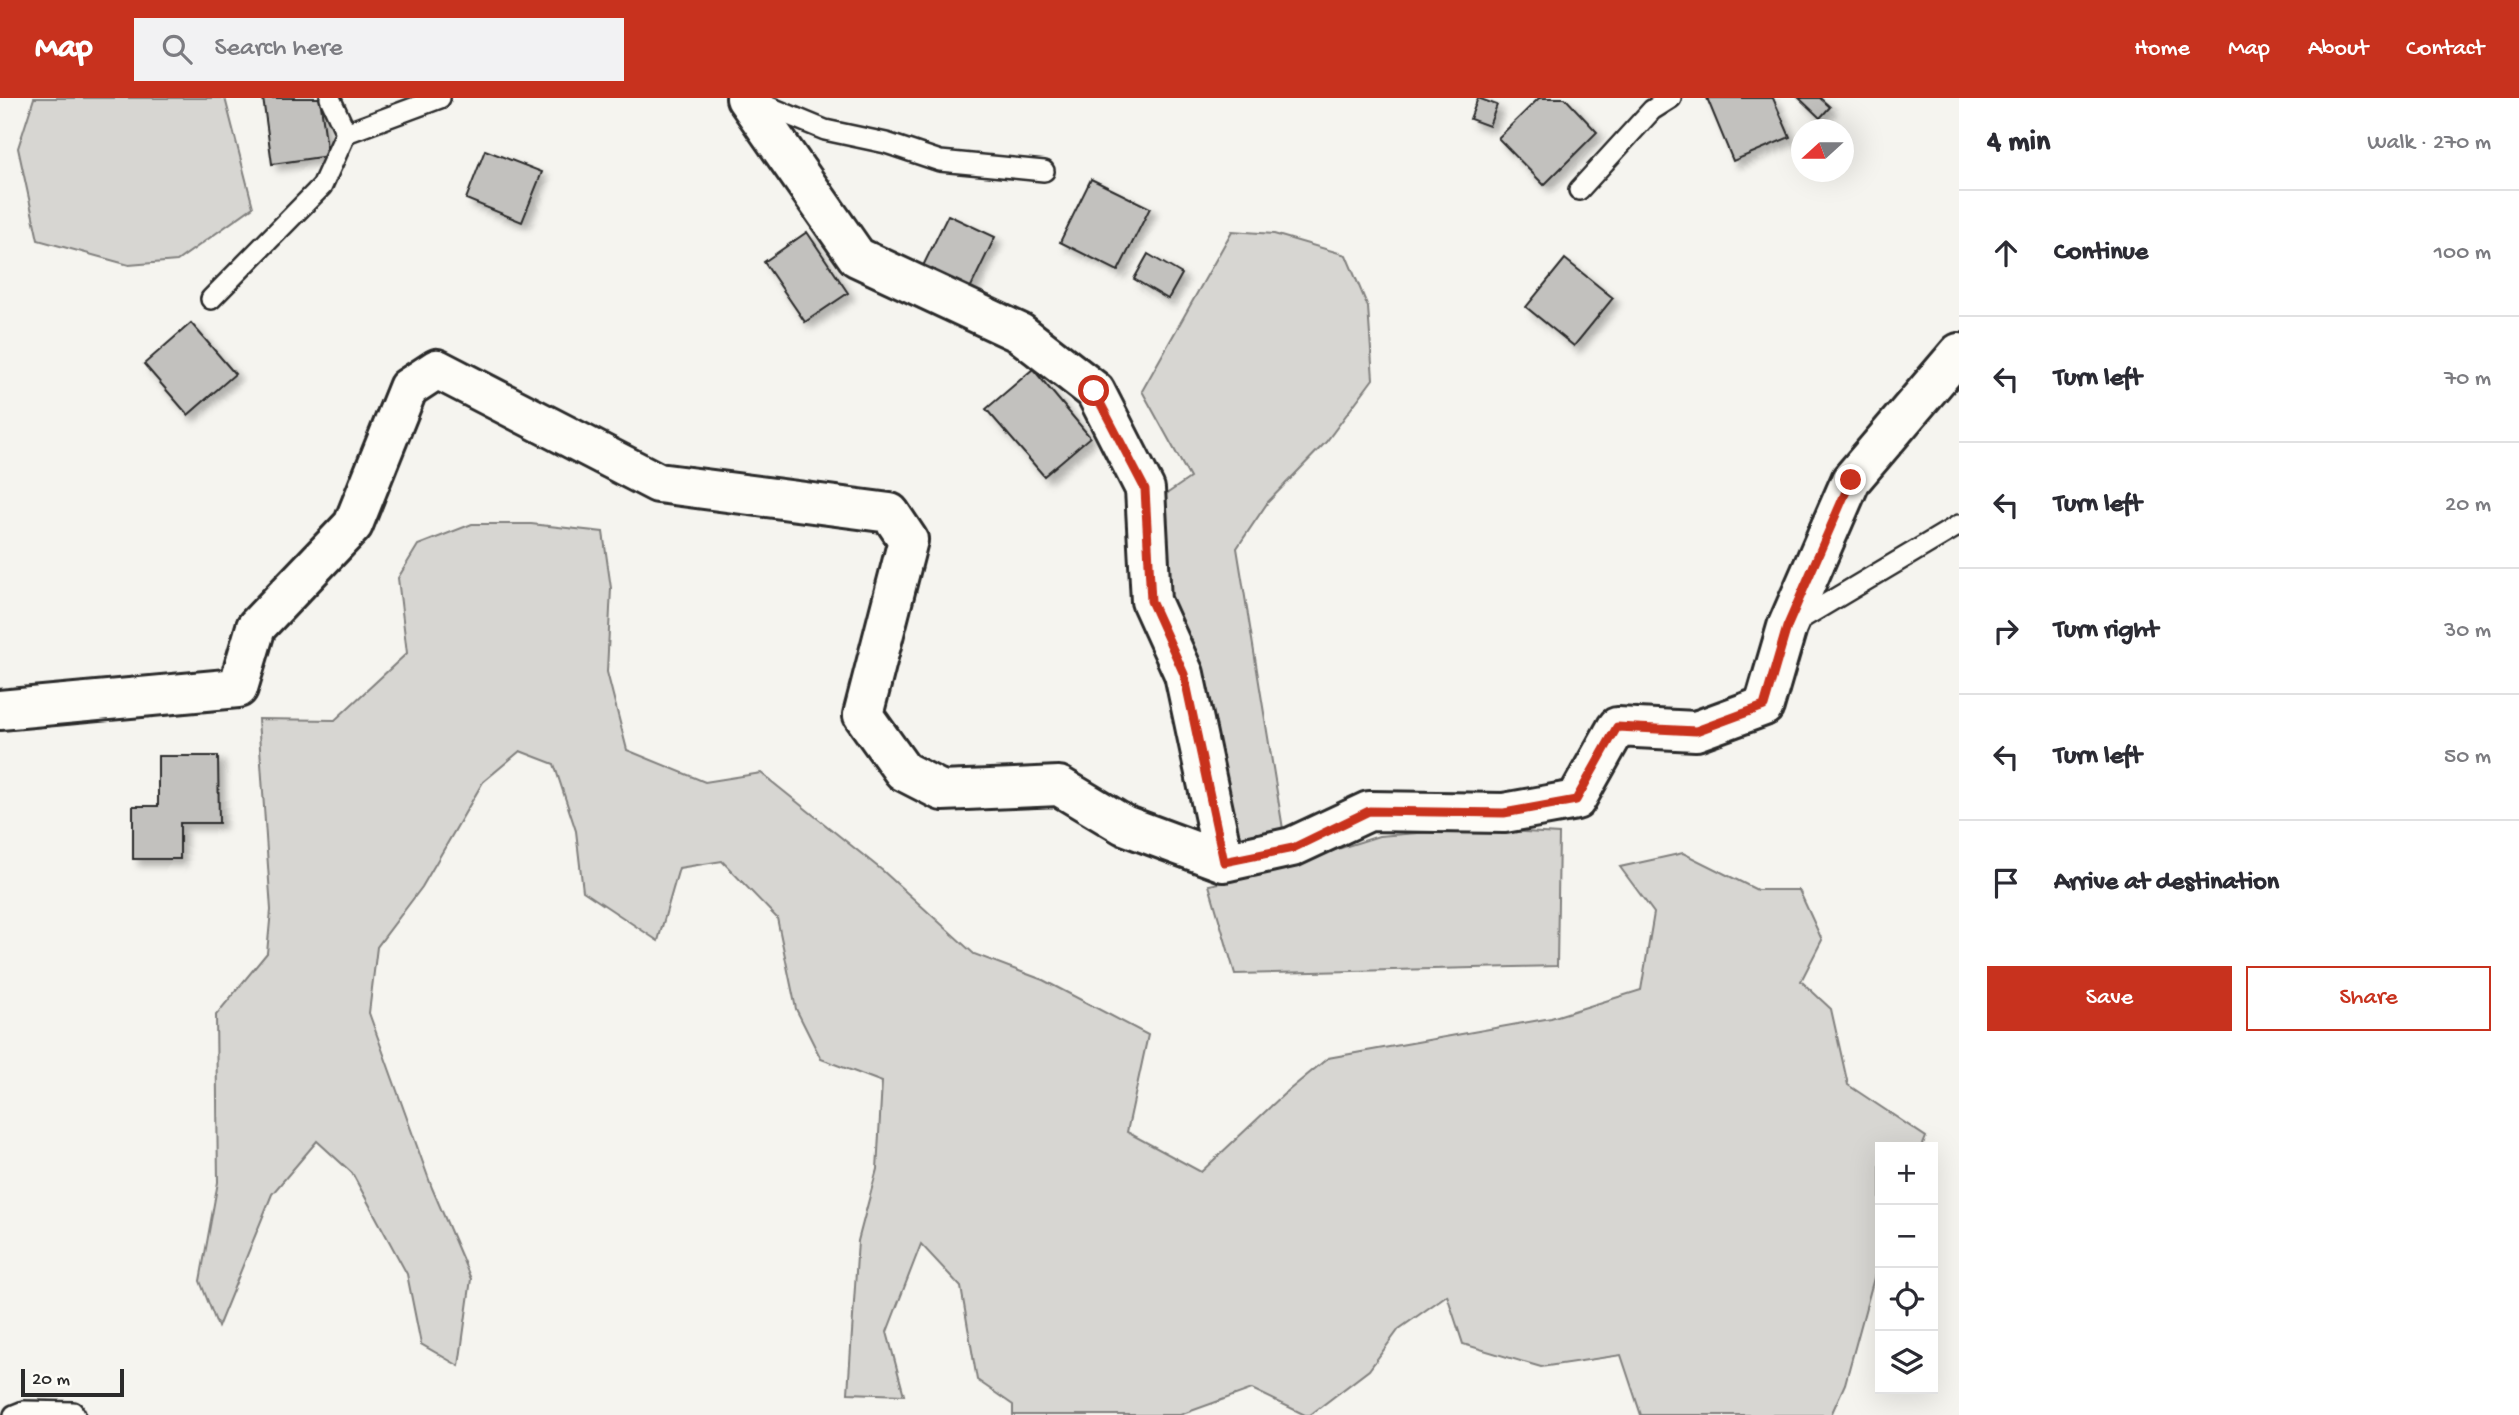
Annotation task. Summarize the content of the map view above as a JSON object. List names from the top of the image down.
{
  "scale_bar": "20 m",
  "north": "left",
  "page": {
    "header": "Map",
    "search": "Search here",
    "nav": [
      "Home",
      "Map",
      "About",
      "Contact"
    ],
    "heading": ["4 min", "Walk · 270 m"],
    "list": [
      ["Continue", "100 m"],
      ["Turn left", "70 m"],
      ["Turn left", "20 m"],
      ["Turn right", "30 m"],
      ["Turn left", "50 m"],
      "Arrive at destination"
    ],
    "buttons": ["Save", "Share"],
    "map_buttons": ["+", "−"],
    "scale": "20 m"
  }
}
